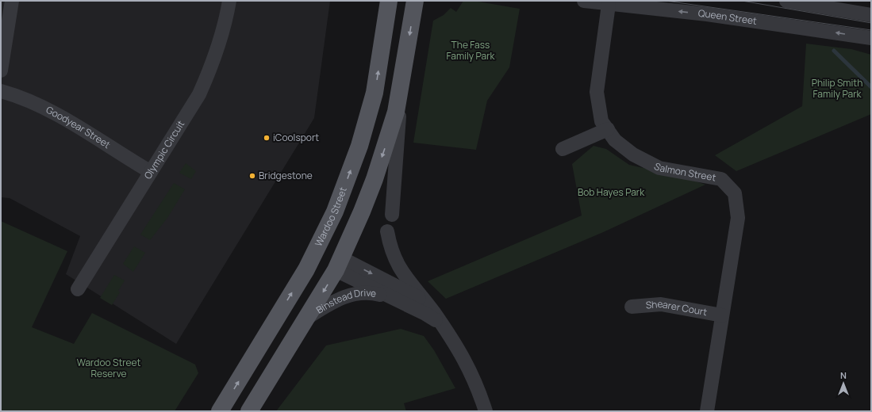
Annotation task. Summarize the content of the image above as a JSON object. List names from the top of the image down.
{
  "streets": {
    "main road": ["Wardoo Street"],
    "street": [
      "Queen Street",
      "Goodyear Street",
      "Olympic Circuit",
      "Salmon Street",
      "Binstead Drive",
      "Shearer Court"
    ]
  },
  "crossings": [
    ["Queen Street", "Salmon Street"],
    ["Goodyear Street", "Olympic Circuit"],
    ["Salmon Street", "Shearer Court"]
  ],
  "parks": [
    "The Fass Family Park",
    "Philip Smith Family Park",
    "Bob Hayes Park",
    "Wardoo Street Reserve"
  ],
  "places": ["iCoolsport", "Bridgestone"],
  "north": "top"
}
